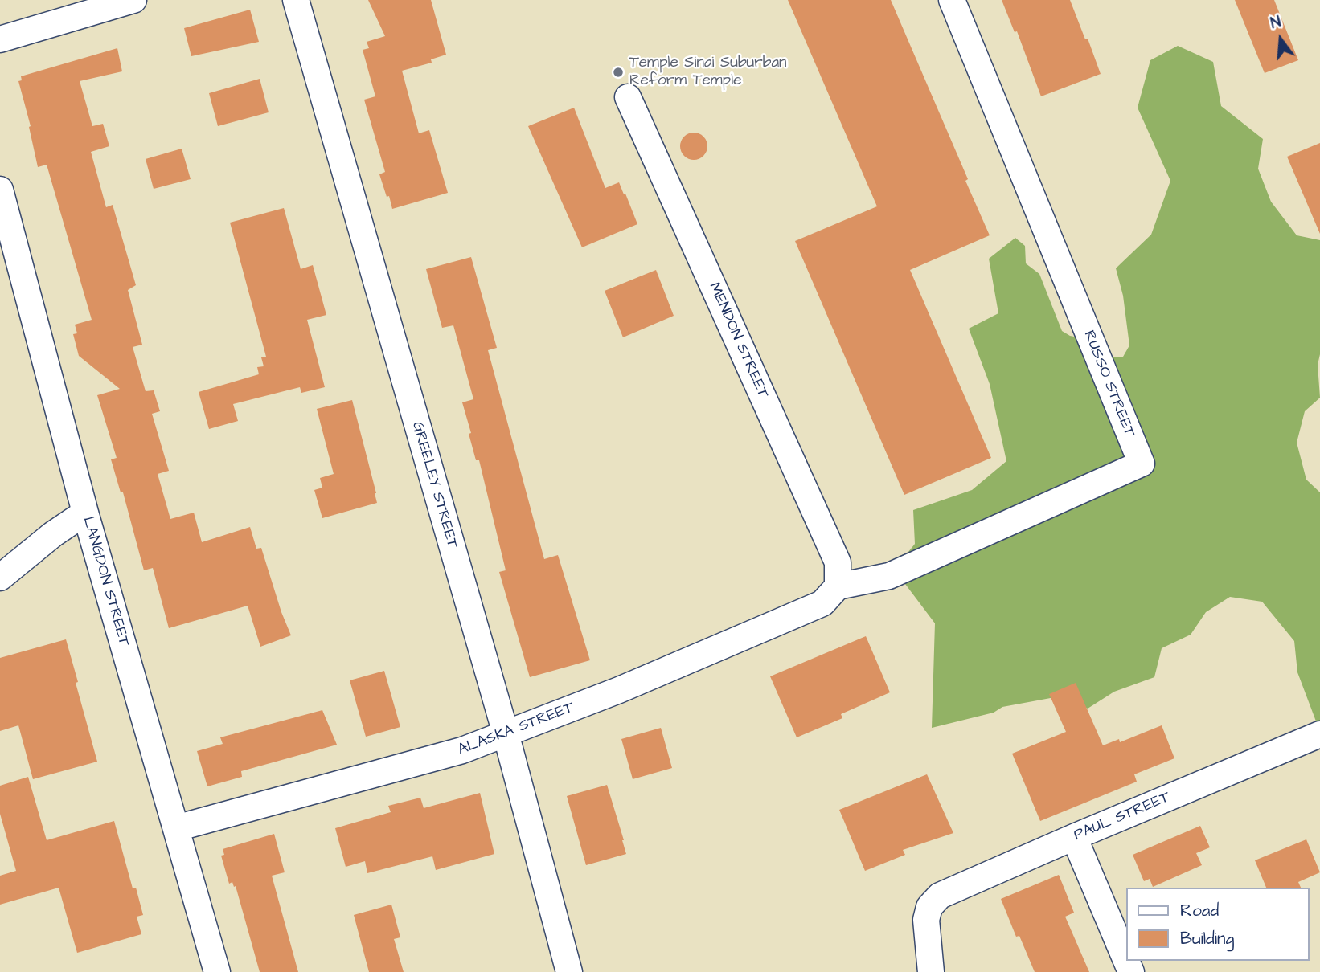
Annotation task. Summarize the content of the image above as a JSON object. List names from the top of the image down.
{
  "streets": {
    "street": [
      "MENDON STREET",
      "RUSSO STREET",
      "GREELEY STREET",
      "LANGDON STREET",
      "ALASKA STREET",
      "PAUL STREET"
    ]
  },
  "crossings": [
    ["MENDON STREET", "RUSSO STREET"],
    ["MENDON STREET", "ALASKA STREET"],
    ["RUSSO STREET", "ALASKA STREET"],
    ["GREELEY STREET", "ALASKA STREET"],
    ["LANGDON STREET", "ALASKA STREET"]
  ],
  "places": ["Temple Sinai Suburban Reform Temple"],
  "legend": ["Road", "Building"],
  "north": "top"
}
